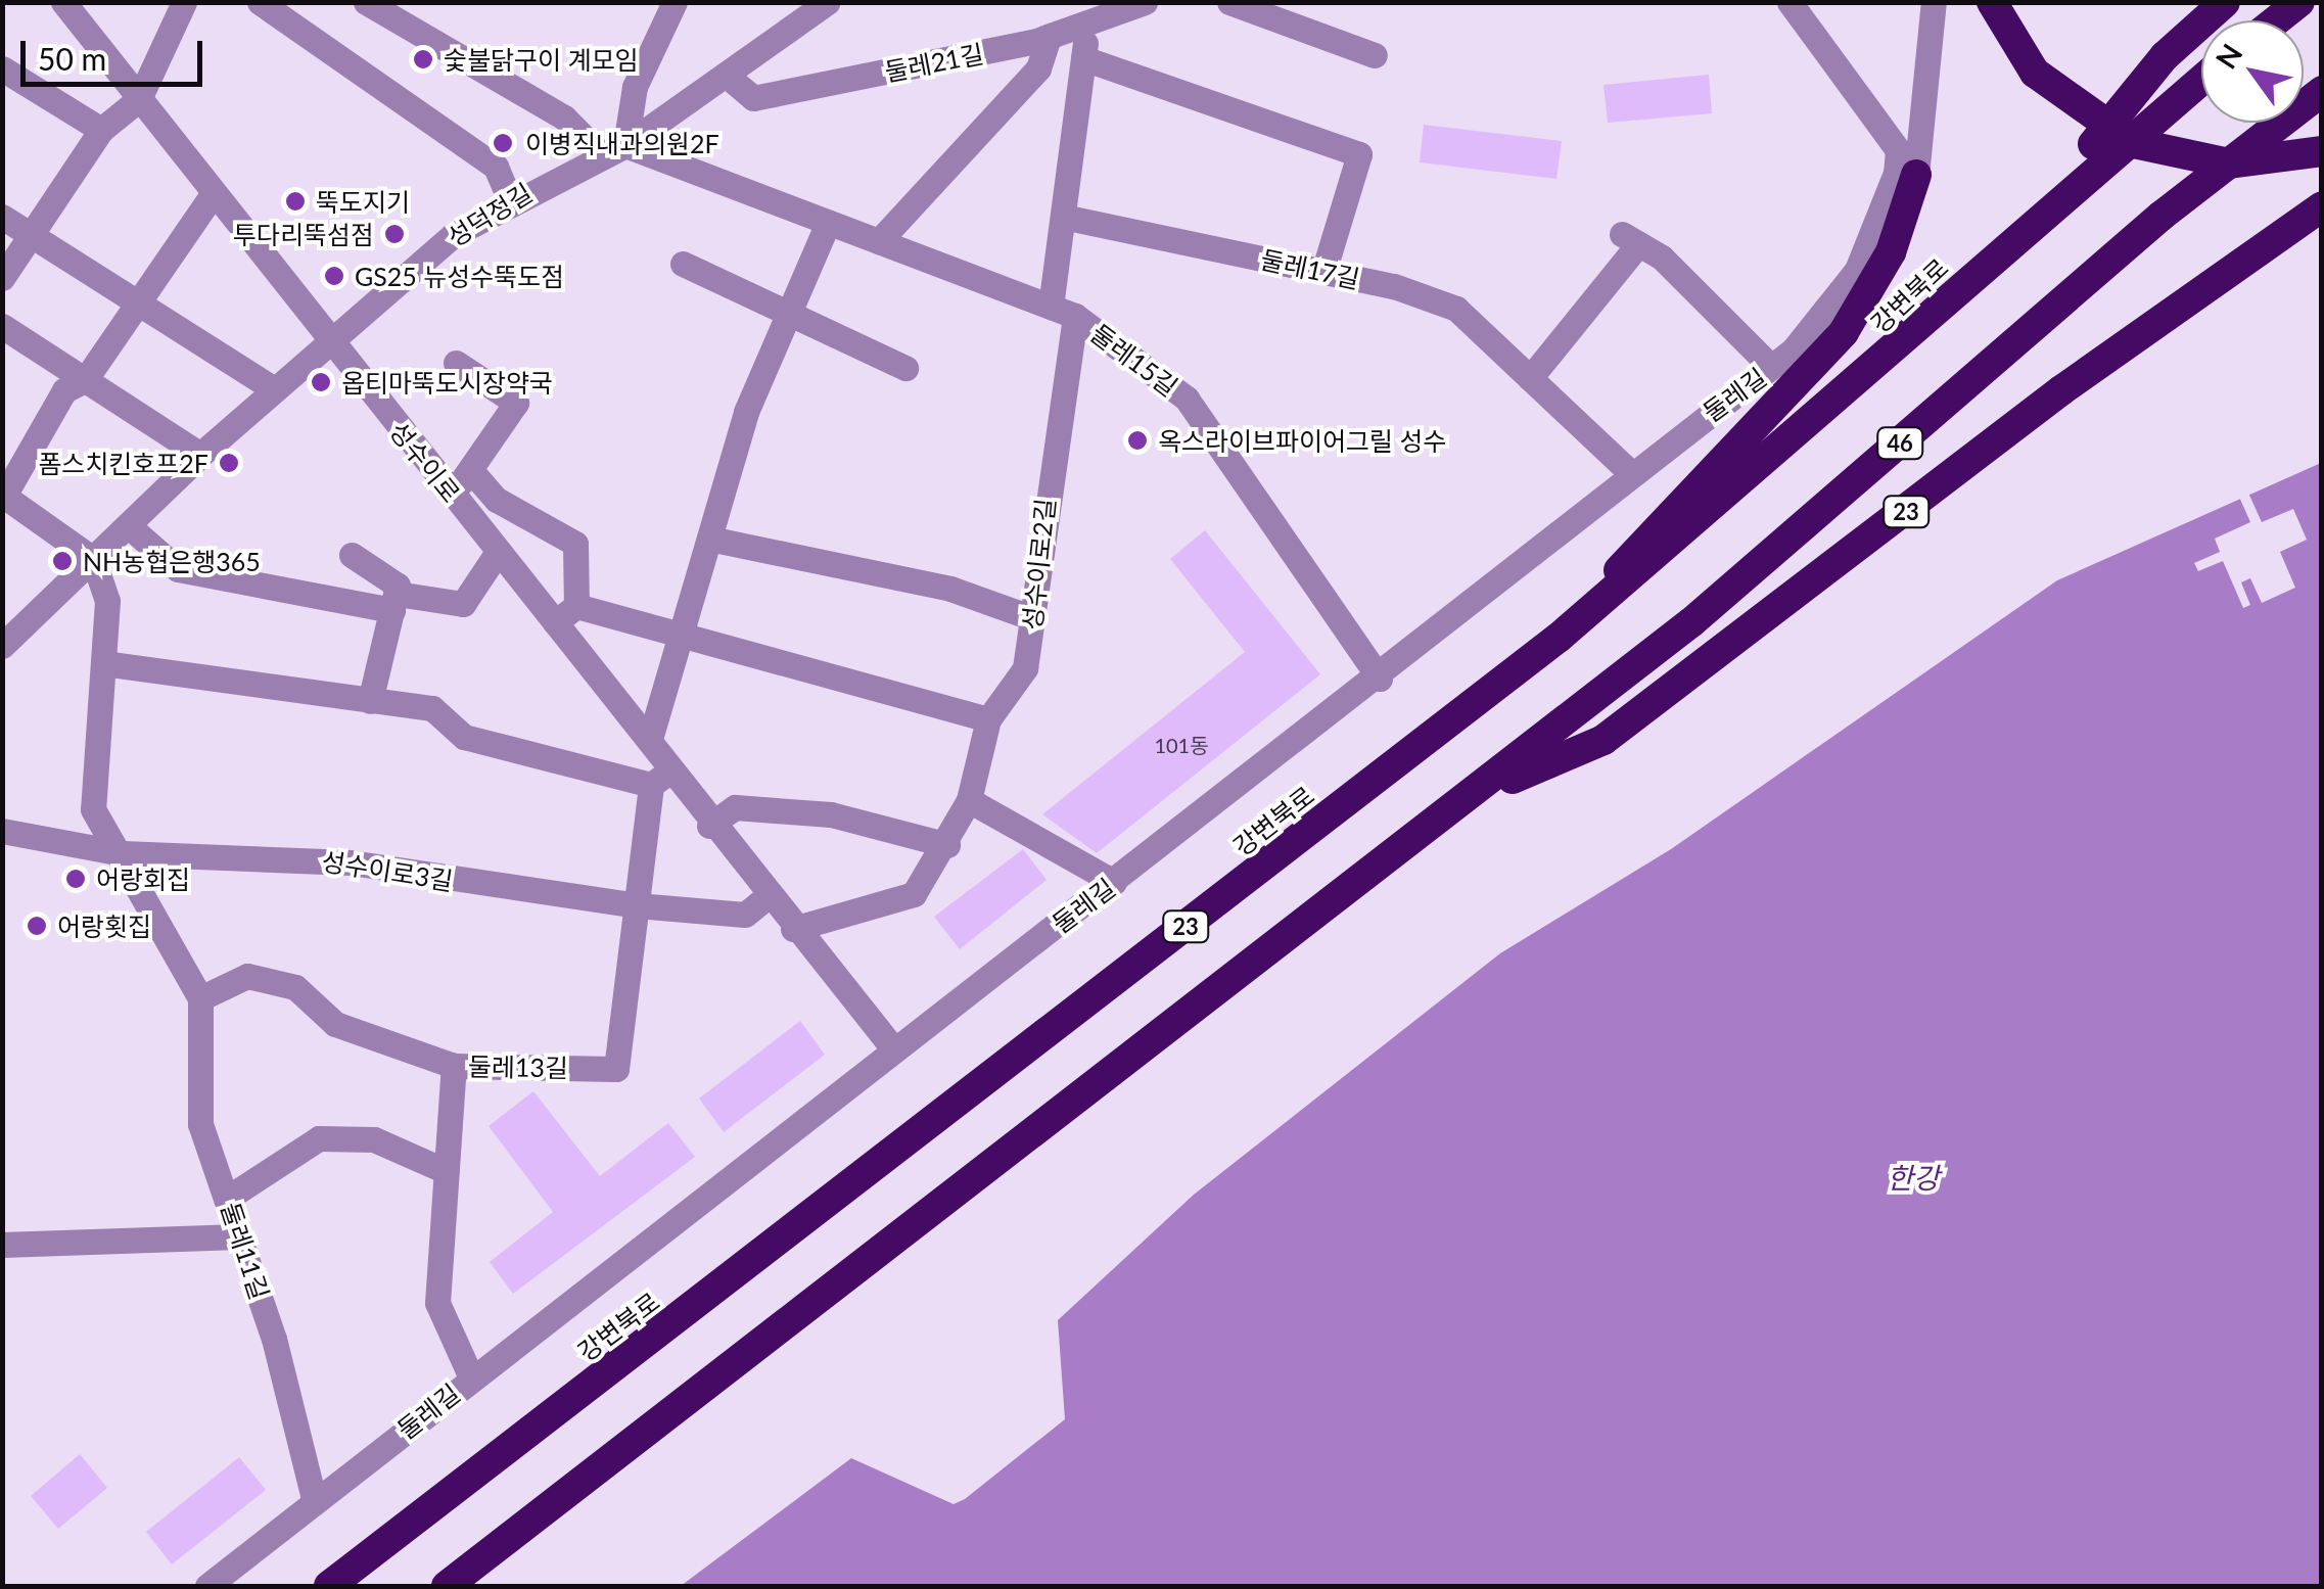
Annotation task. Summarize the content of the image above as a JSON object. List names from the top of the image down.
{
  "streets": {
    "highway": ["강변북로", "46", "23"],
    "street": [
      "둘레21길",
      "성덕정길",
      "둘레17길",
      "둘레15길",
      "둘레길",
      "성수이로",
      "성수이로2길",
      "성수이로3길",
      "둘레13길",
      "둘레11길"
    ]
  },
  "crossings": [
    ["둘레21길", "성덕정길"],
    ["둘레21길", "성수이로2길"],
    ["성덕정길", "둘레15길"],
    ["성덕정길", "성수이로"],
    ["성덕정길", "둘레11길"],
    ["둘레17길", "둘레길"],
    ["둘레17길", "성수이로2길"],
    ["강변북로", "23"],
    ["둘레15길", "둘레길"],
    ["둘레15길", "성수이로2길"],
    ["둘레길", "성수이로"],
    ["둘레길", "둘레13길"],
    ["둘레길", "둘레11길"],
    ["46", "23"],
    ["성수이로", "성수이로2길"],
    ["성수이로", "성수이로3길"],
    ["성수이로", "둘레13길"],
    ["성수이로3길", "둘레13길"],
    ["성수이로3길", "둘레11길"]
  ],
  "water": ["한강"],
  "places": [
    "숯불닭구이 계모임",
    "이병직내과의원2F",
    "뚝도지기",
    "투다리뚝섬점",
    "GS25 뉴성수뚝도점",
    "옵티마뚝도시장약국",
    "옥스라이브파이어그릴 성수",
    "폼스치킨호프2F",
    "NH농협은행365",
    "어랑회집",
    "어랑횟집"
  ],
  "house_numbers": ["101동"],
  "scale_bar": "50 m",
  "north": "top left"
}
